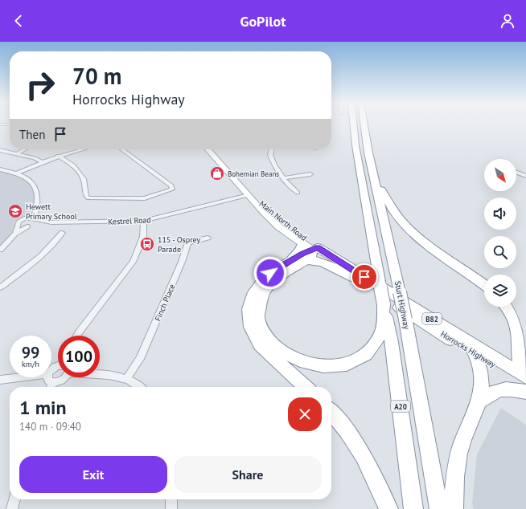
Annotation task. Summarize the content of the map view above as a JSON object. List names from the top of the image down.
{
  "streets": {
    "highway": [
      "Sturt Highway",
      "B82",
      "Horrocks Highway",
      "A20"
    ],
    "main road": ["Main North Road"],
    "street": ["Kestrel Road", "Finch Place"]
  },
  "crossings": [
    ["Kestrel Road", "Main North Road"],
    ["Main North Road", "Horrocks Highway"]
  ],
  "places": {
    "shop": ["Bohemian Beans"],
    "school or university": ["Hewett Primary School"],
    "bus stop": ["115 - Osprey Parade"]
  },
  "north": "bottom right",
  "page": {
    "header": "GoPilot",
    "turn": ["70 m", "Horrocks Highway"],
    "then": "Then",
    "speed": "99 km/h",
    "limit": "100",
    "heading": ["1 min", "140 m · 09:40"],
    "buttons": ["Exit", "Share"]
  }
}
